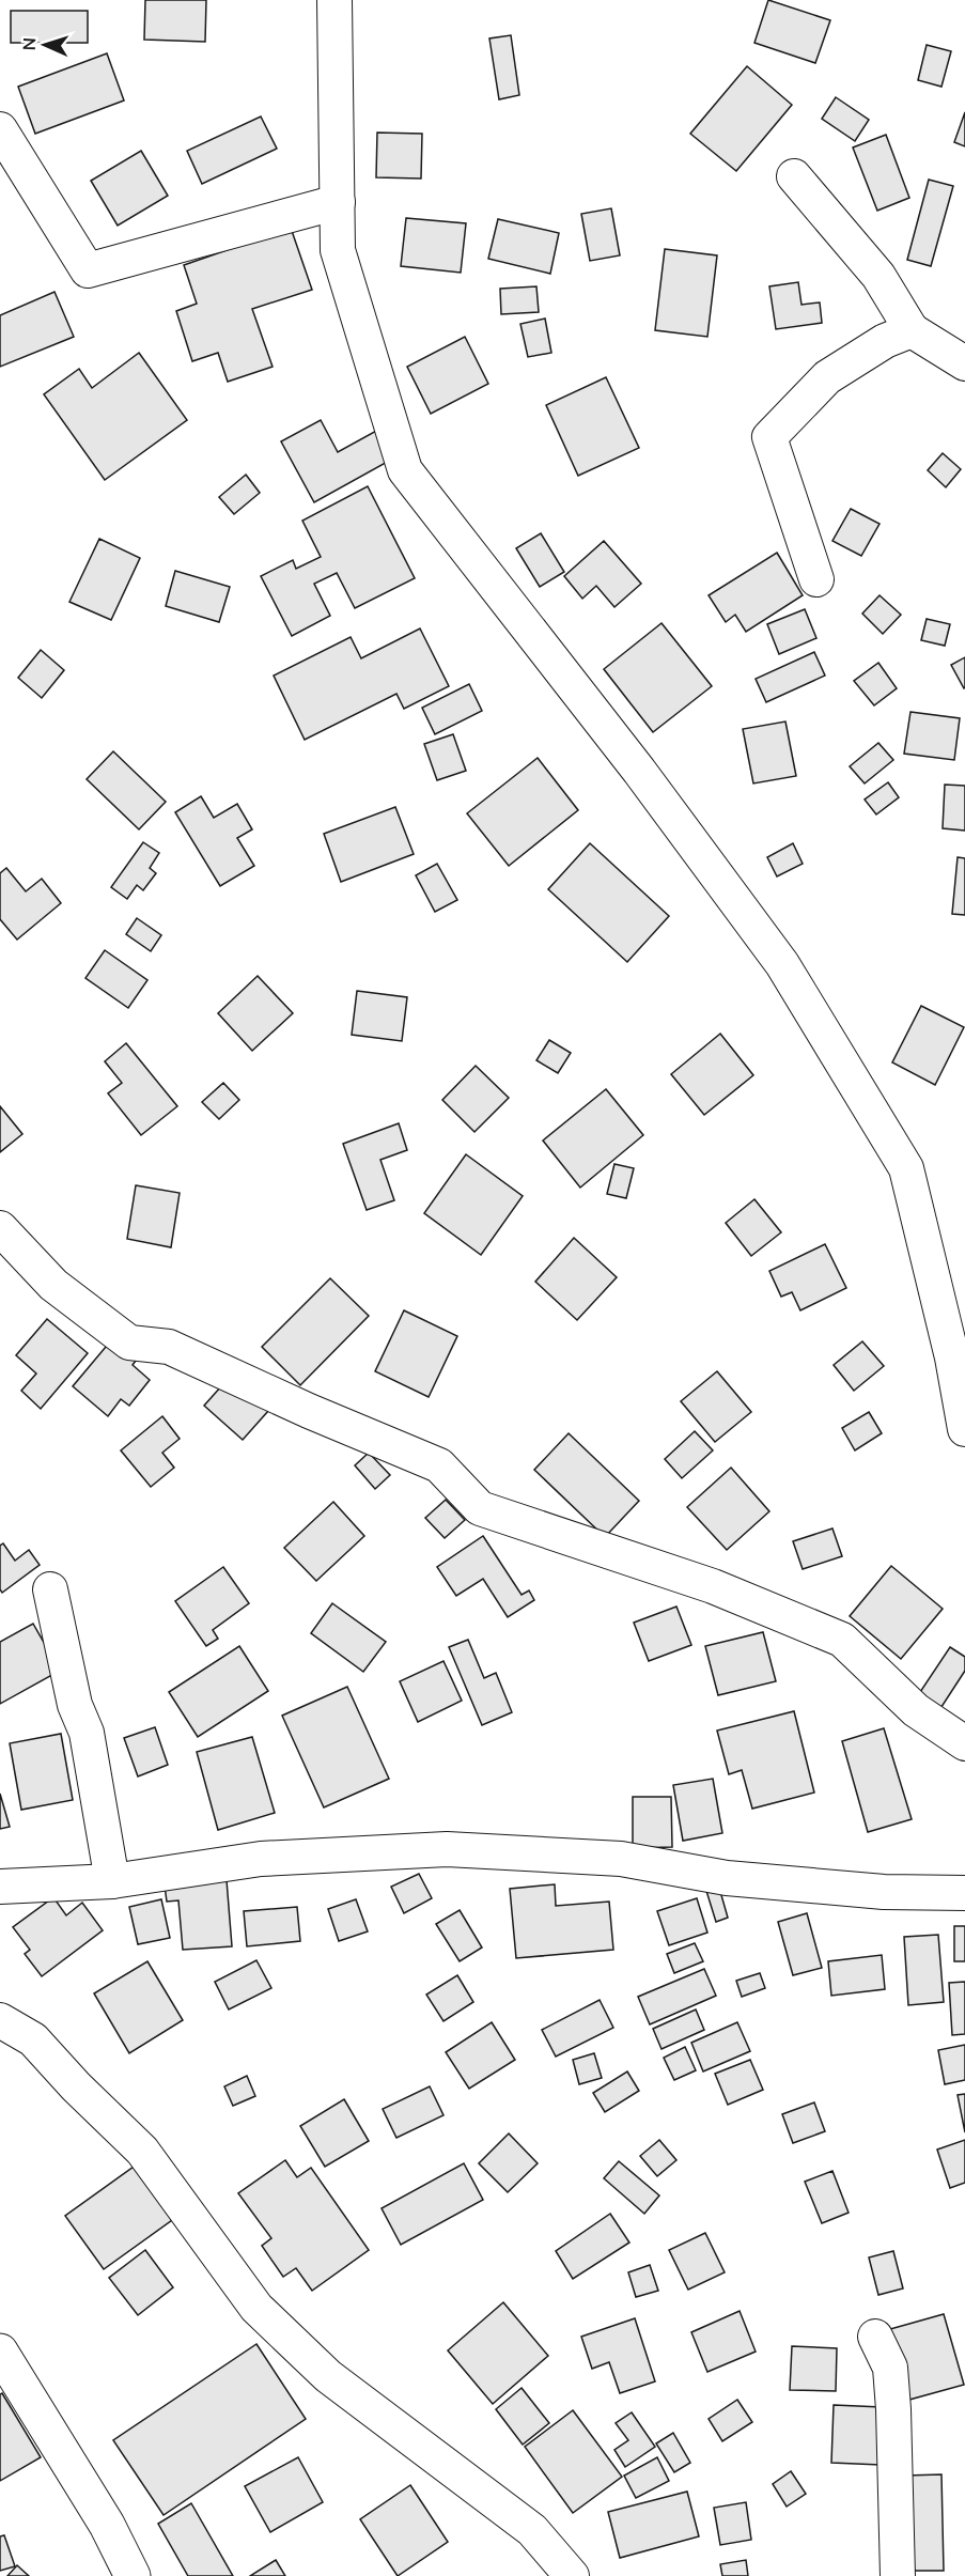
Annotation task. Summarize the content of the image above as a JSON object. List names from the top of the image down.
{
  "north": "left"
}
